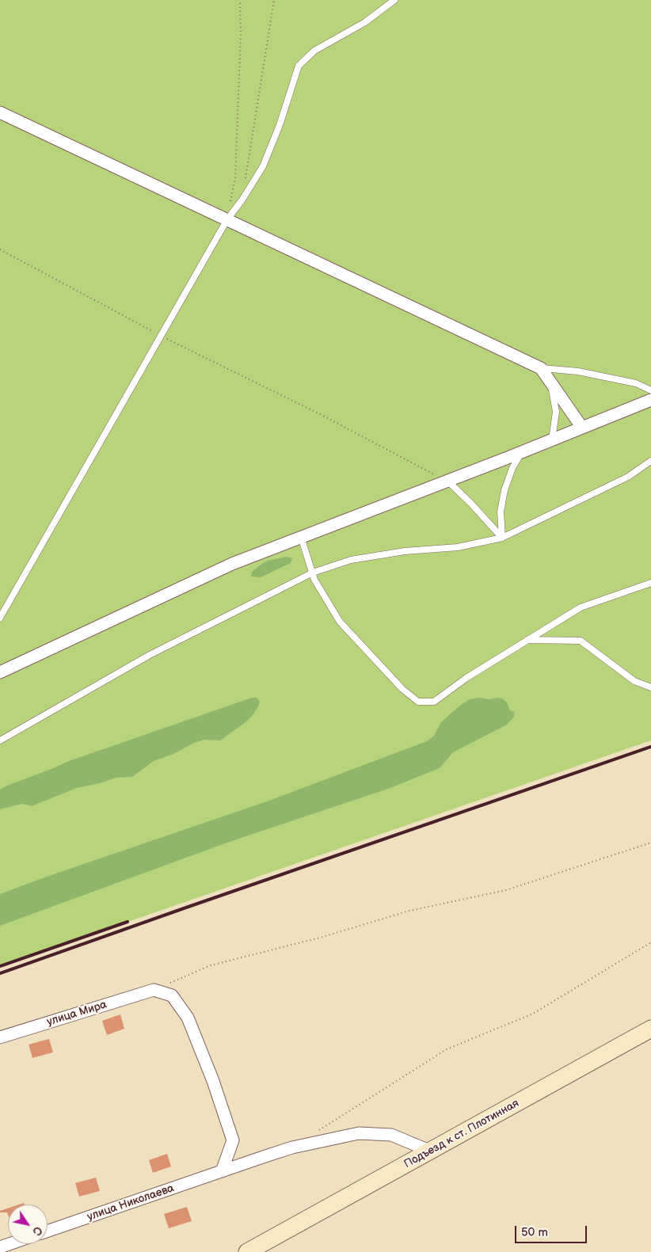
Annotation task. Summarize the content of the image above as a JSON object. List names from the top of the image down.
{
  "streets": {
    "street": ["улица Мира", "Подъезд к ст. Плотинная", "улица Николаева"]
  },
  "crossings": [
    ["Подъезд к ст. Плотинная", "улица Николаева"]
  ],
  "scale_bar": "50 m",
  "north": "bottom right"
}
